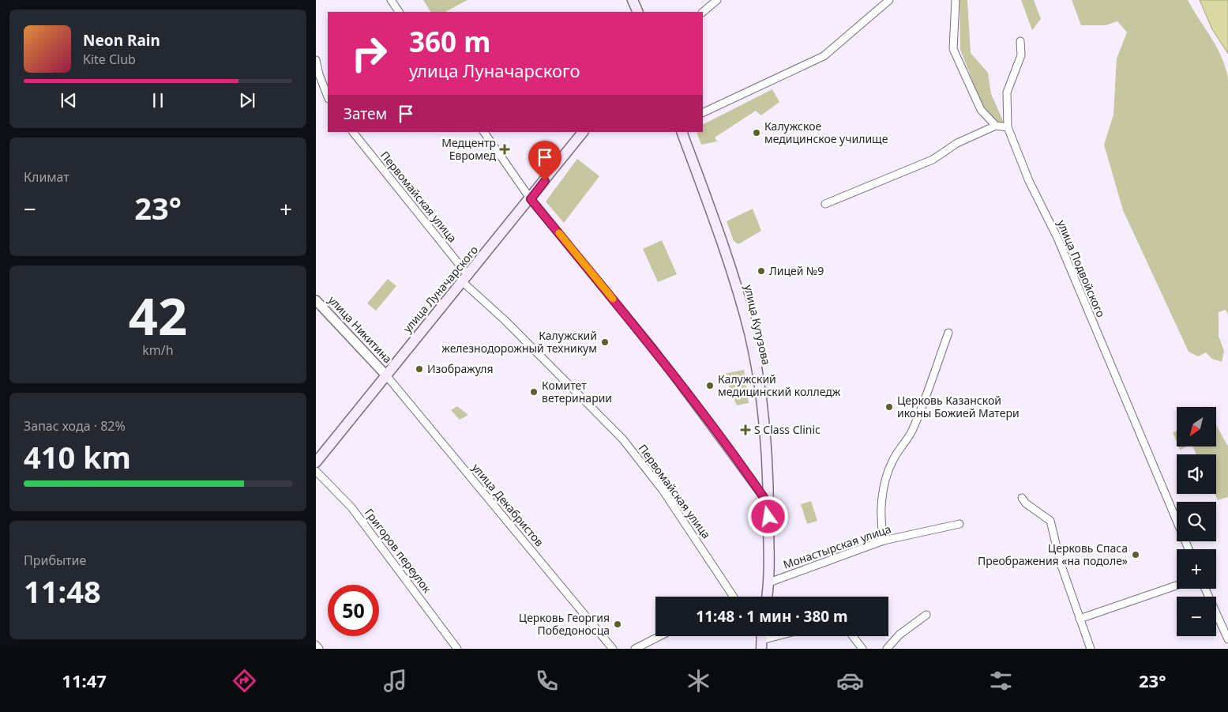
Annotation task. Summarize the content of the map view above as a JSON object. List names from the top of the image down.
{
  "streets": {
    "main road": ["улица Луначарского", "улица Кутузова"],
    "street": [
      "Первомайская улица",
      "улица Подвойского",
      "улица Никитина",
      "улица Декабристов",
      "Монастырская улица",
      "Григоров переулок"
    ]
  },
  "crossings": [
    ["Первомайская улица", "улица Луначарского"],
    ["улица Луначарского", "улица Никитина"],
    ["улица Луначарского", "улица Декабристов"],
    ["улица Кутузова", "Монастырская улица"],
    ["улица Никитина", "улица Декабристов"]
  ],
  "places": {
    "other": [
      "Калужское медицинское училище",
      "Лицей №9",
      "Калужский железнодорожный техникум",
      "Изображуля",
      "Калужский медицинский колледж",
      "Комитет ветеринарии",
      "Церковь Казанской иконы Божией Матери",
      "Церковь Спаса Преображения «на подоле»",
      "Церковь Георгия Победоносца"
    ],
    "health": ["Медцентр Евромед", "S Class Clinic"]
  },
  "north": "bottom left",
  "page": {
    "turn": ["360 m", "улица Луначарского"],
    "song": ["Neon Rain", "Kite Club"],
    "then": "Затем",
    "tile": [
      "Климат",
      ["42", "km/h"],
      ["Запас хода · 82%", "410 km"],
      ["Прибытие", "11:48"]
    ],
    "heat": ["−", "23°", "+"],
    "map_buttons": ["+", "−"],
    "limit": "50",
    "trip": "11:48 · 1 мин · 380 m",
    "tabs": ["11:47", "23°"]
  }
}
